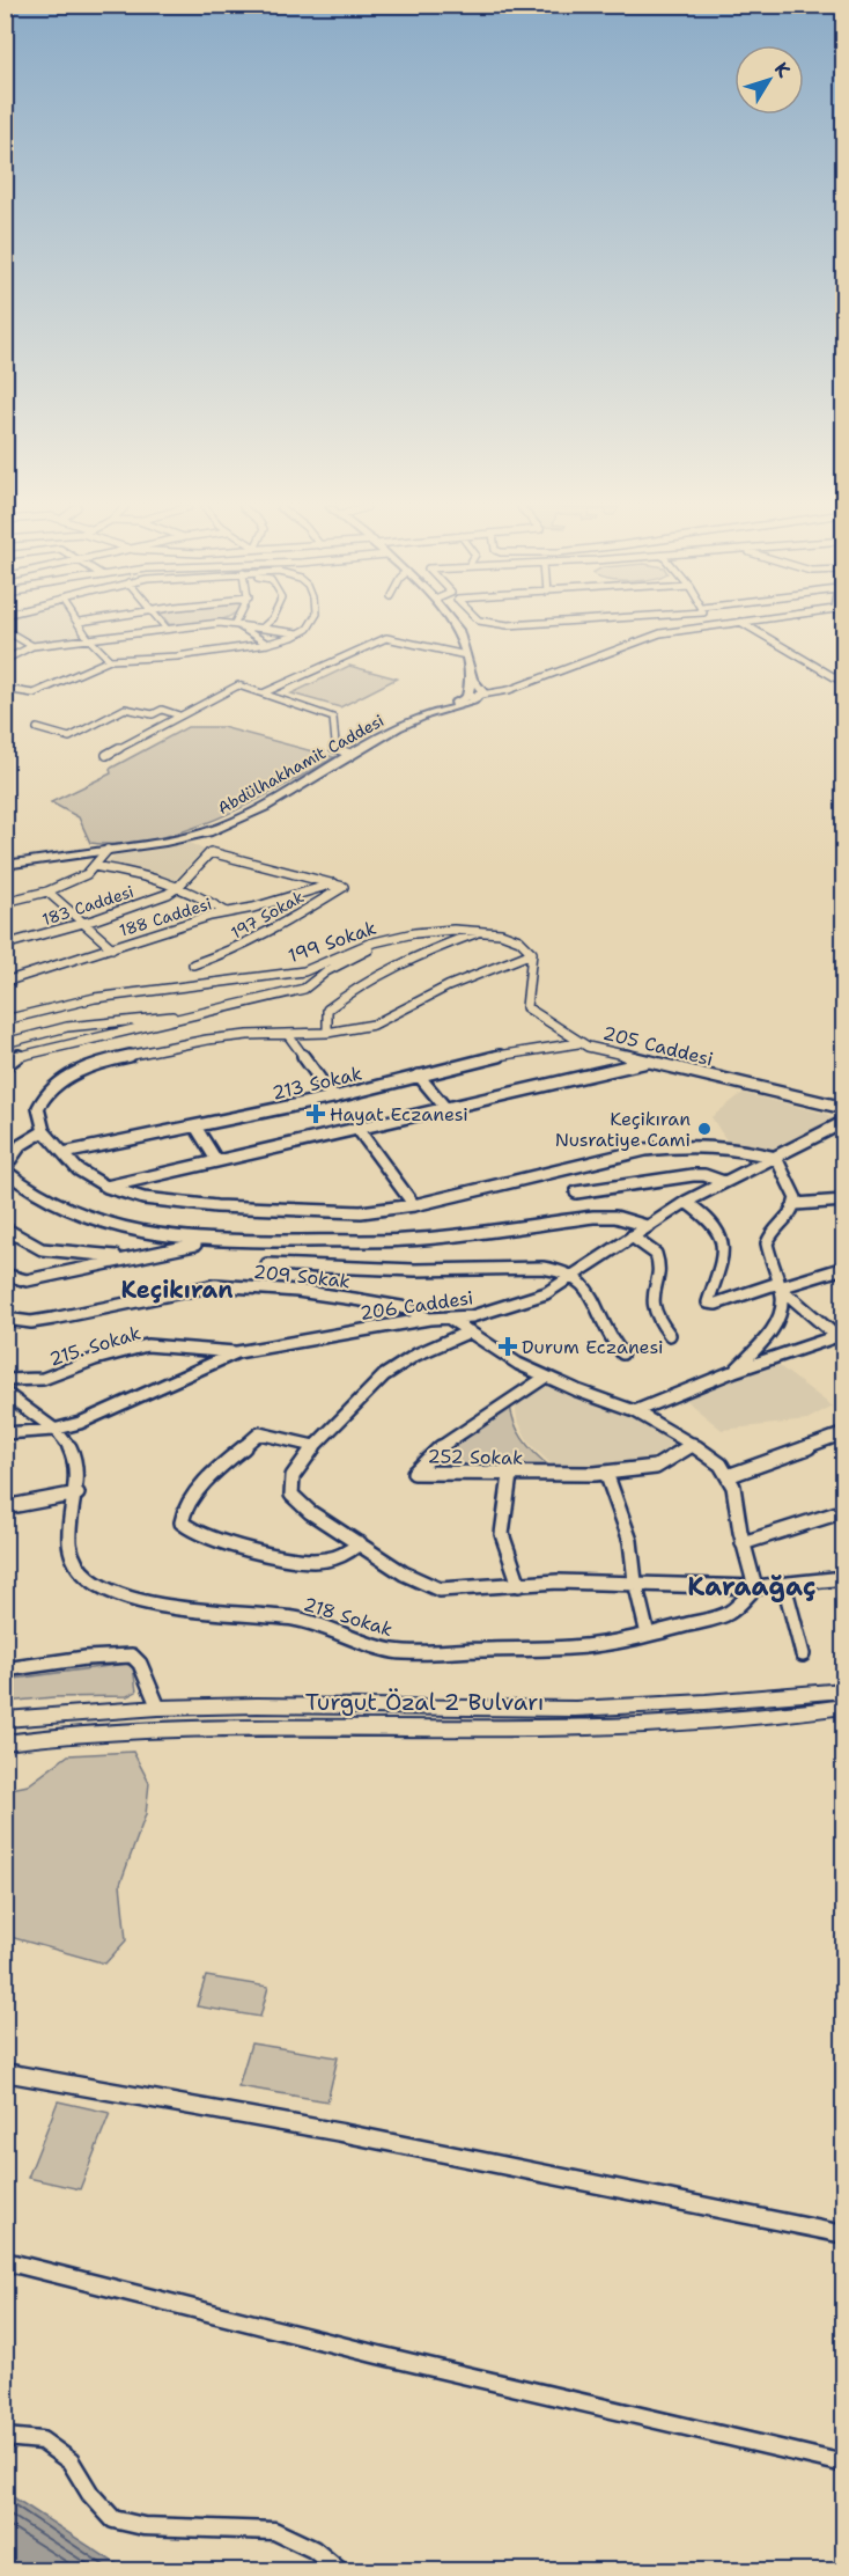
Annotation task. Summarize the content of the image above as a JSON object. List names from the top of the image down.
{
  "streets": {
    "highway": ["Turgut Özal 2 Bulvarı"],
    "main road": ["Abdülhakhamit Caddesi"],
    "street": [
      "183 Caddesi",
      "197 Sokak",
      "188 Caddesi",
      "199 Sokak",
      "205 Caddesi",
      "213 Sokak",
      "209 Sokak",
      "206 Caddesi",
      "215. Sokak",
      "252 Sokak",
      "218 Sokak"
    ]
  },
  "crossings": [
    ["197 Sokak", "188 Caddesi"],
    ["199 Sokak", "205 Caddesi"],
    ["205 Caddesi", "213 Sokak"],
    ["209 Sokak", "206 Caddesi"],
    ["206 Caddesi", "215. Sokak"],
    ["206 Caddesi", "218 Sokak"]
  ],
  "districts": ["Keçikıran", "Karaağaç"],
  "places": {
    "health": ["Hayat Eczanesi", "Durum Eczanesi"],
    "other": ["Keçikıran Nusratiye Cami"]
  },
  "north": "top right"
}
